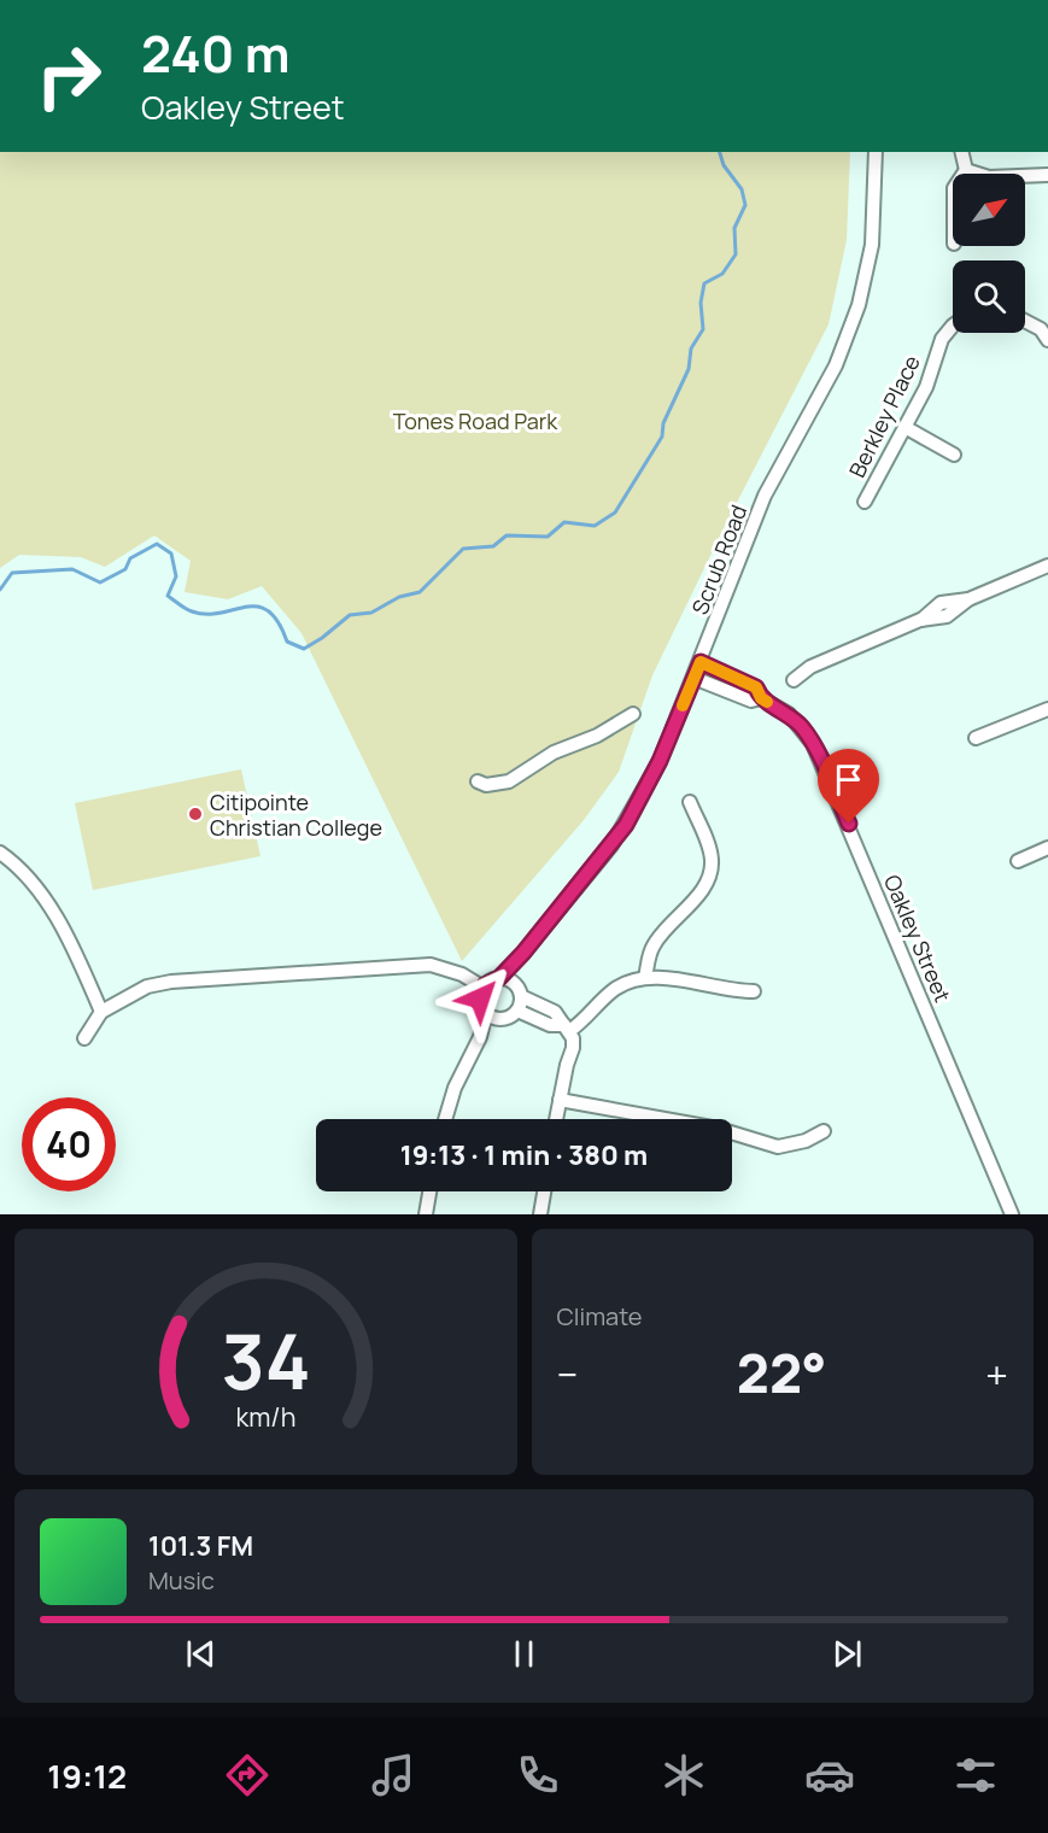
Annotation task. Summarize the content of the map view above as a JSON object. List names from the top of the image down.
{
  "streets": {
    "street": ["Berkley Place", "Scrub Road", "Oakley Street"]
  },
  "crossings": [
    ["Scrub Road", "Oakley Street"]
  ],
  "parks": ["Tones Road Park"],
  "places": ["Citipointe Christian College"],
  "north": "top right",
  "page": {
    "turn": ["240 m", "Oakley Street"],
    "limit": "40",
    "trip": "19:13 · 1 min · 380 m",
    "tile": "Climate",
    "heat": ["−", "22°", "+"],
    "song": ["101.3 FM", "Music"],
    "tabs": "19:12",
    "gauge": ["34", "km/h"]
  }
}
